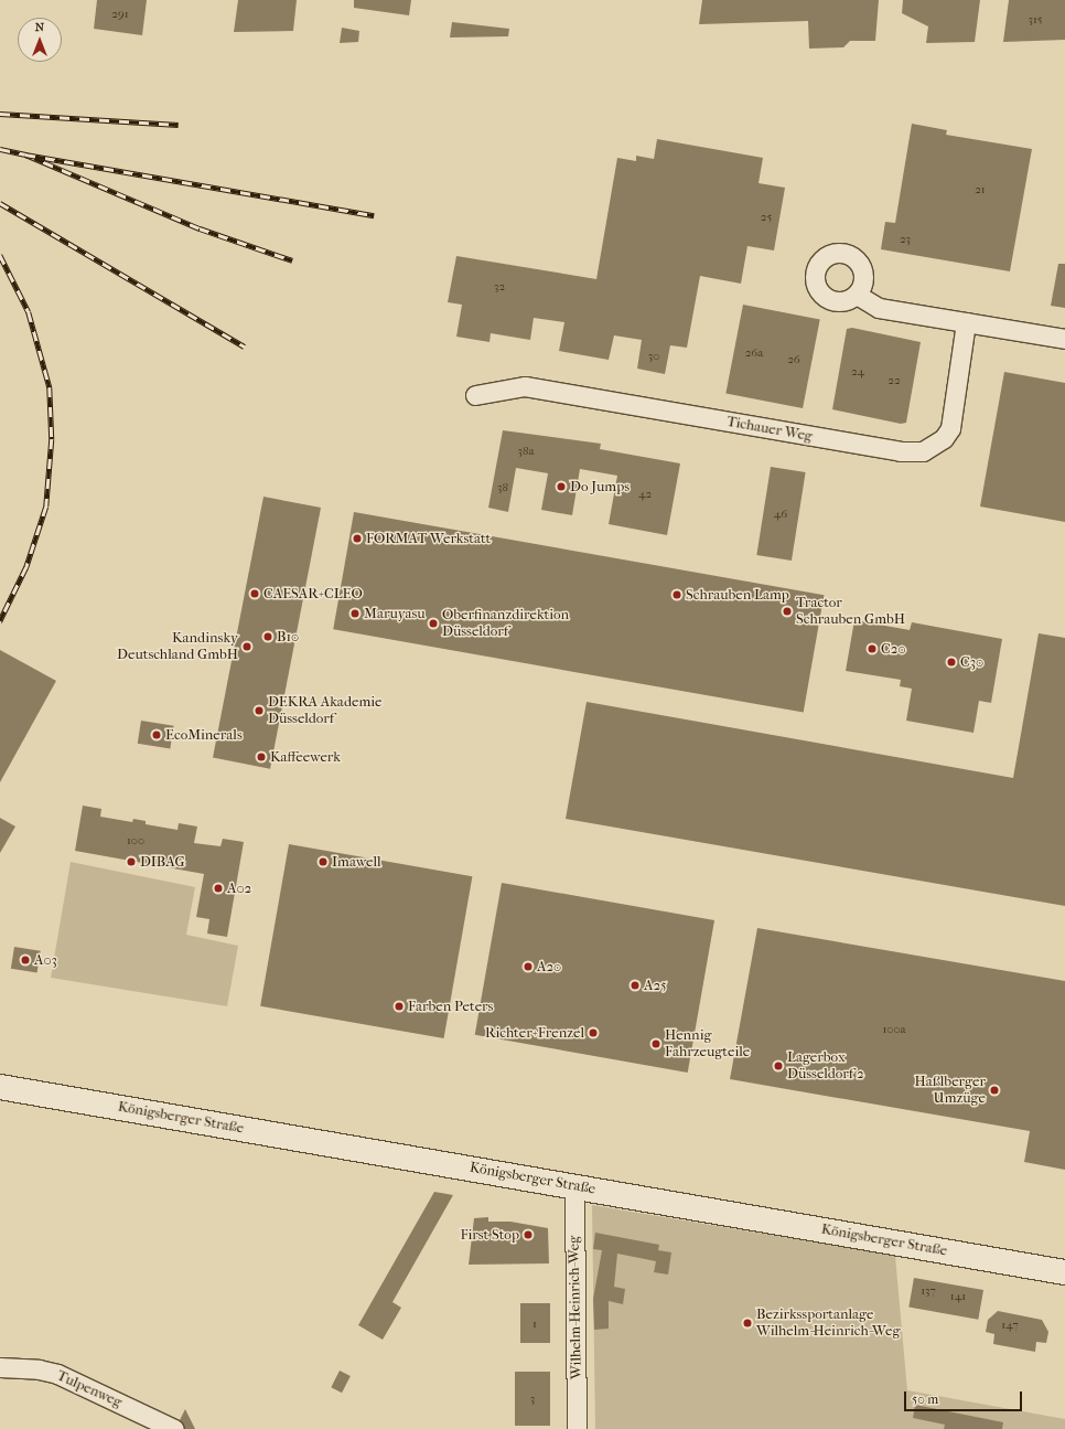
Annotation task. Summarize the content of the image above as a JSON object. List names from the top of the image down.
{
  "streets": {
    "main road": ["Königsberger Straße"],
    "street": ["Tichauer Weg", "Wilhelm-Heinrich-Weg", "Tulpenweg"]
  },
  "crossings": [
    ["Königsberger Straße", "Wilhelm-Heinrich-Weg"]
  ],
  "places": [
    "Do Jumps",
    "FORMAT Werkstatt",
    "CAESAR+CLEO",
    "Schrauben Lamp",
    "Tractor Schrauben GmbH",
    "Maruyasu",
    "Oberfinanzdirektion Düsseldorf",
    "B10",
    "Kandinsky Deutschland GmbH",
    "C20",
    "C30",
    "DEKRA Akademie Düsseldorf",
    "EcoMinerals",
    "Kaffeewerk",
    "DIBAG",
    "Imawell",
    "A02",
    "A03",
    "A20",
    "A25",
    "Farben Peters",
    "Richter+Frenzel",
    "Hennig Fahrzeugteile",
    "Lagerbox Düsseldorf 2",
    "Haßlberger Umzüge",
    "First Stop",
    "Bezirkssportanlage Wilhelm-Heinrich-Weg"
  ],
  "house_numbers": [
    "291",
    "315",
    "21",
    "25",
    "23",
    "32",
    "26a",
    "30",
    "26",
    "24",
    "22",
    "38a",
    "38",
    "42",
    "46",
    "100",
    "100a",
    "137",
    "141",
    "1",
    "147",
    "3"
  ],
  "scale_bar": "50 m",
  "north": "top"
}
